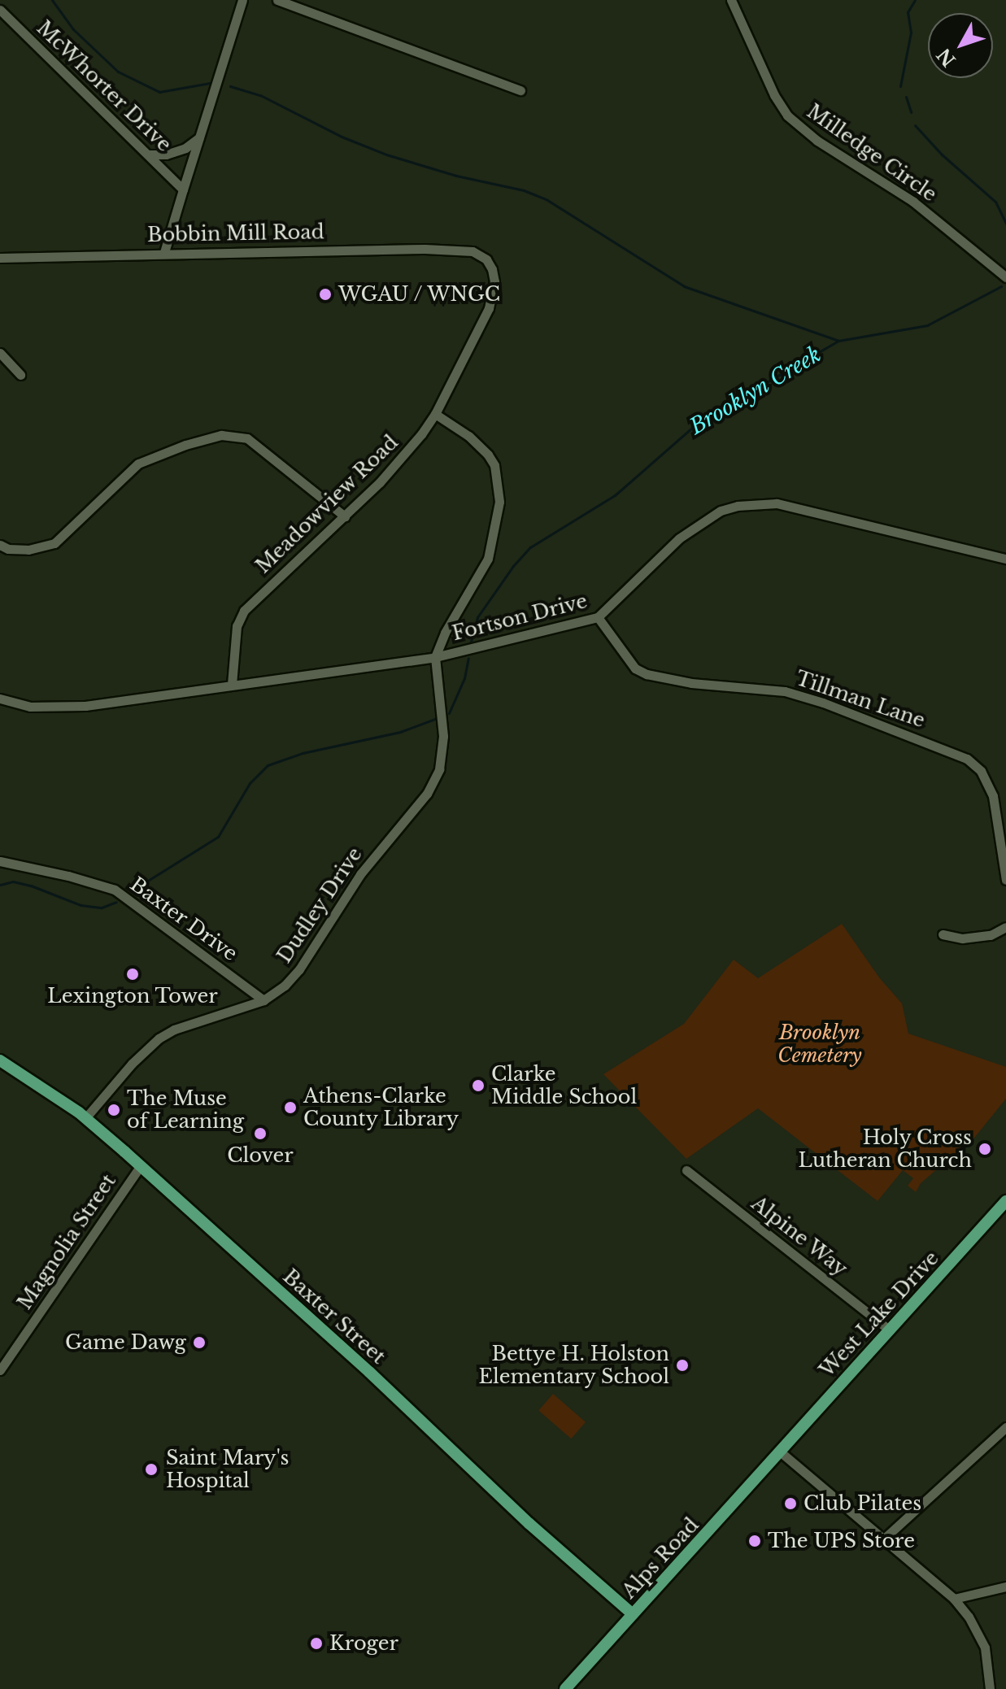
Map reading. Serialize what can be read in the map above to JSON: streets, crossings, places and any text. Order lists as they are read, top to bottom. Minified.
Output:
{"streets":{"main road":["West Lake Drive","Baxter Street","Alps Road"],"street":["McWhorter Drive","Milledge Circle","Bobbin Mill Road","Meadowview Road","Fortson Drive","Tillman Lane","Dudley Drive","Baxter Drive","Alpine Way","Magnolia Street"]},"crossings":[["McWhorter Drive","Bobbin Mill Road"],["Bobbin Mill Road","Meadowview Road"],["Meadowview Road","Fortson Drive"],["Fortson Drive","Tillman Lane"],["Fortson Drive","Dudley Drive"],["Dudley Drive","Baxter Drive"],["Dudley Drive","Baxter Street"],["Alpine Way","West Lake Drive"],["Magnolia Street","Baxter Street"],["West Lake Drive","Alps Road"],["Baxter Street","Alps Road"]],"water":["Brooklyn Creek"],"parks":["Brooklyn Cemetery"],"places":["WGAU / WNGC","Lexington Tower","Clarke Middle School","Athens-Clarke County Library","The Muse of Learning","Clover","Holy Cross Lutheran Church","Game Dawg","Bettye H. Holston Elementary School","Saint Mary's Hospital","Club Pilates","The UPS Store","Kroger"],"north":"bottom left"}
